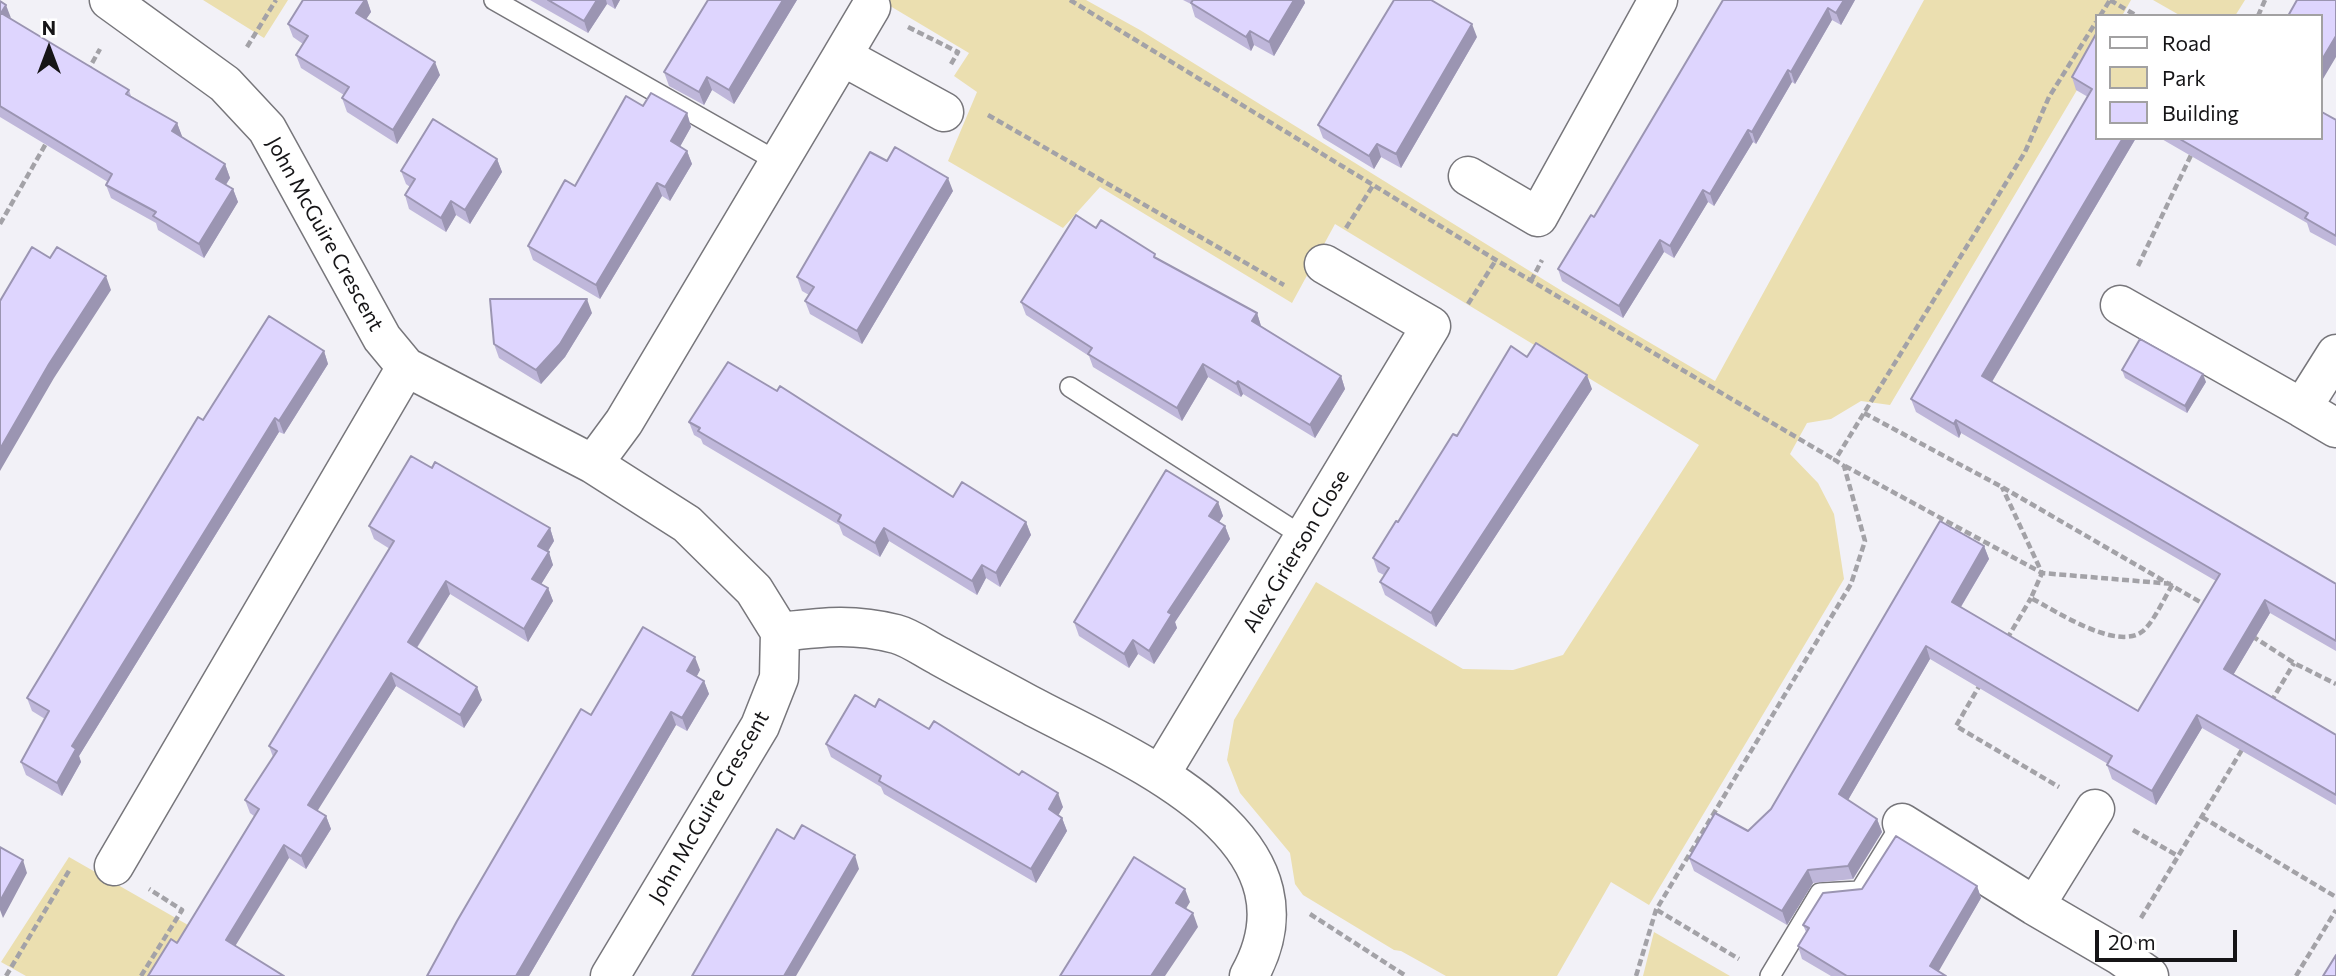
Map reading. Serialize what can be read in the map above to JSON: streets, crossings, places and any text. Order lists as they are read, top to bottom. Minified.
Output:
{"streets":{"street":["John McGuire Crescent","Alex Grierson Close"]},"legend":["Road","Park","Building"],"scale_bar":"20 m","north":"top"}
